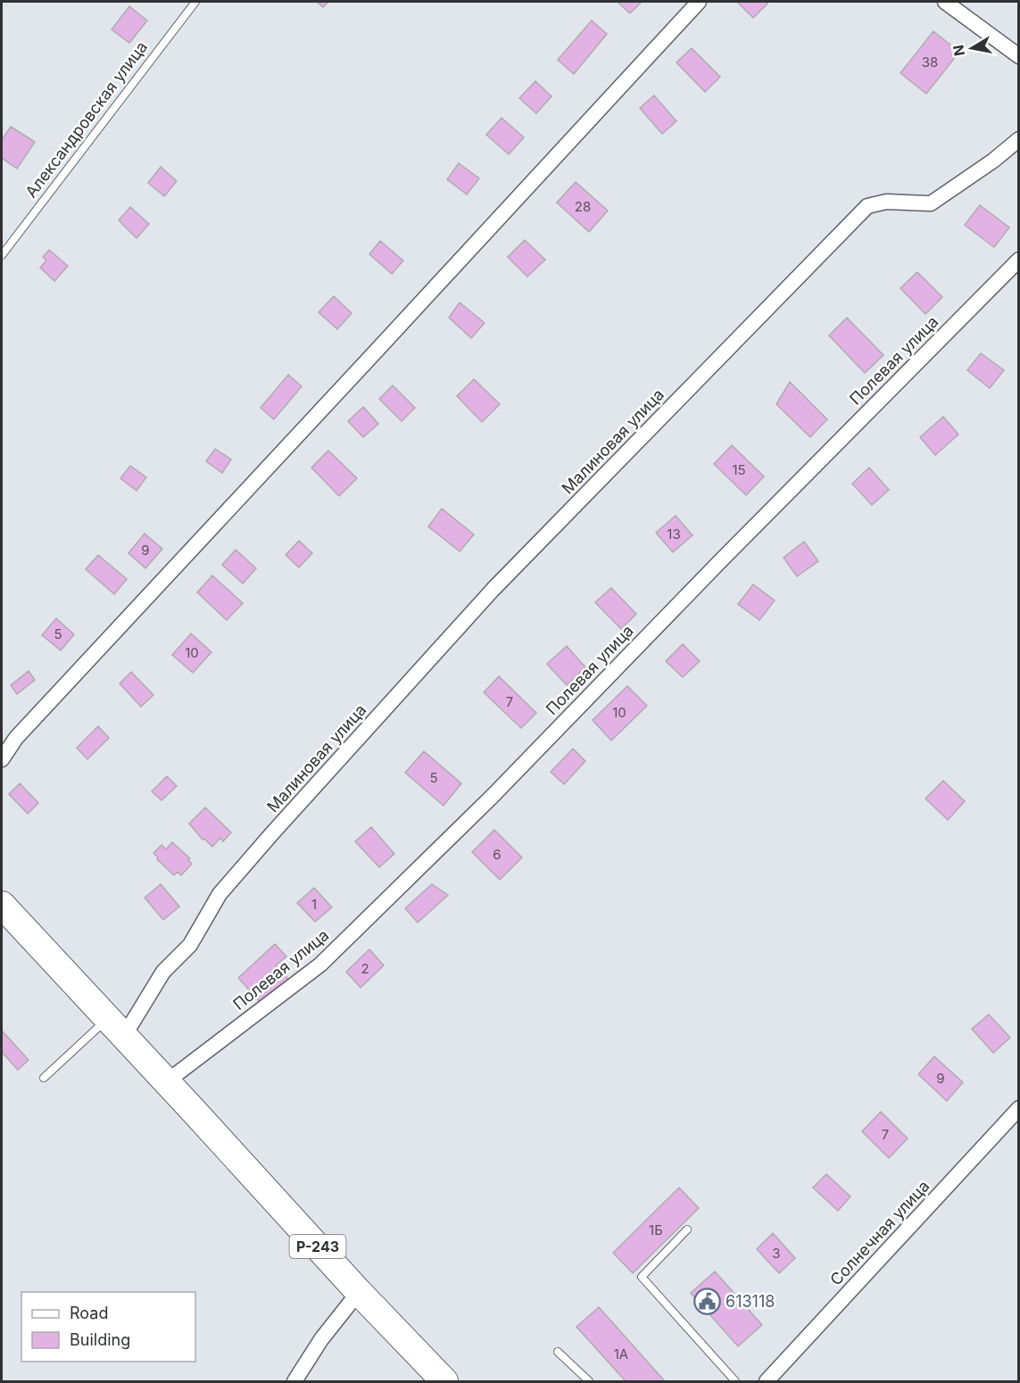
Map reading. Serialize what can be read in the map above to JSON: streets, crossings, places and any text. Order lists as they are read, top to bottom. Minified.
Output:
{"streets":{"highway":["Р-243"],"street":["Полевая улица","Малиновая улица","Солнечная улица"],"lane":["Александровская улица"]},"crossings":[["Полевая улица","Р-243"],["Малиновая улица","Р-243"]],"places":{"public building":["613118"]},"house_numbers":["38","28","15","13","9","5","10","7","10","5","6","1","2","9","7","1Б","3","1А"],"legend":["Road","Building"],"north":"left"}
